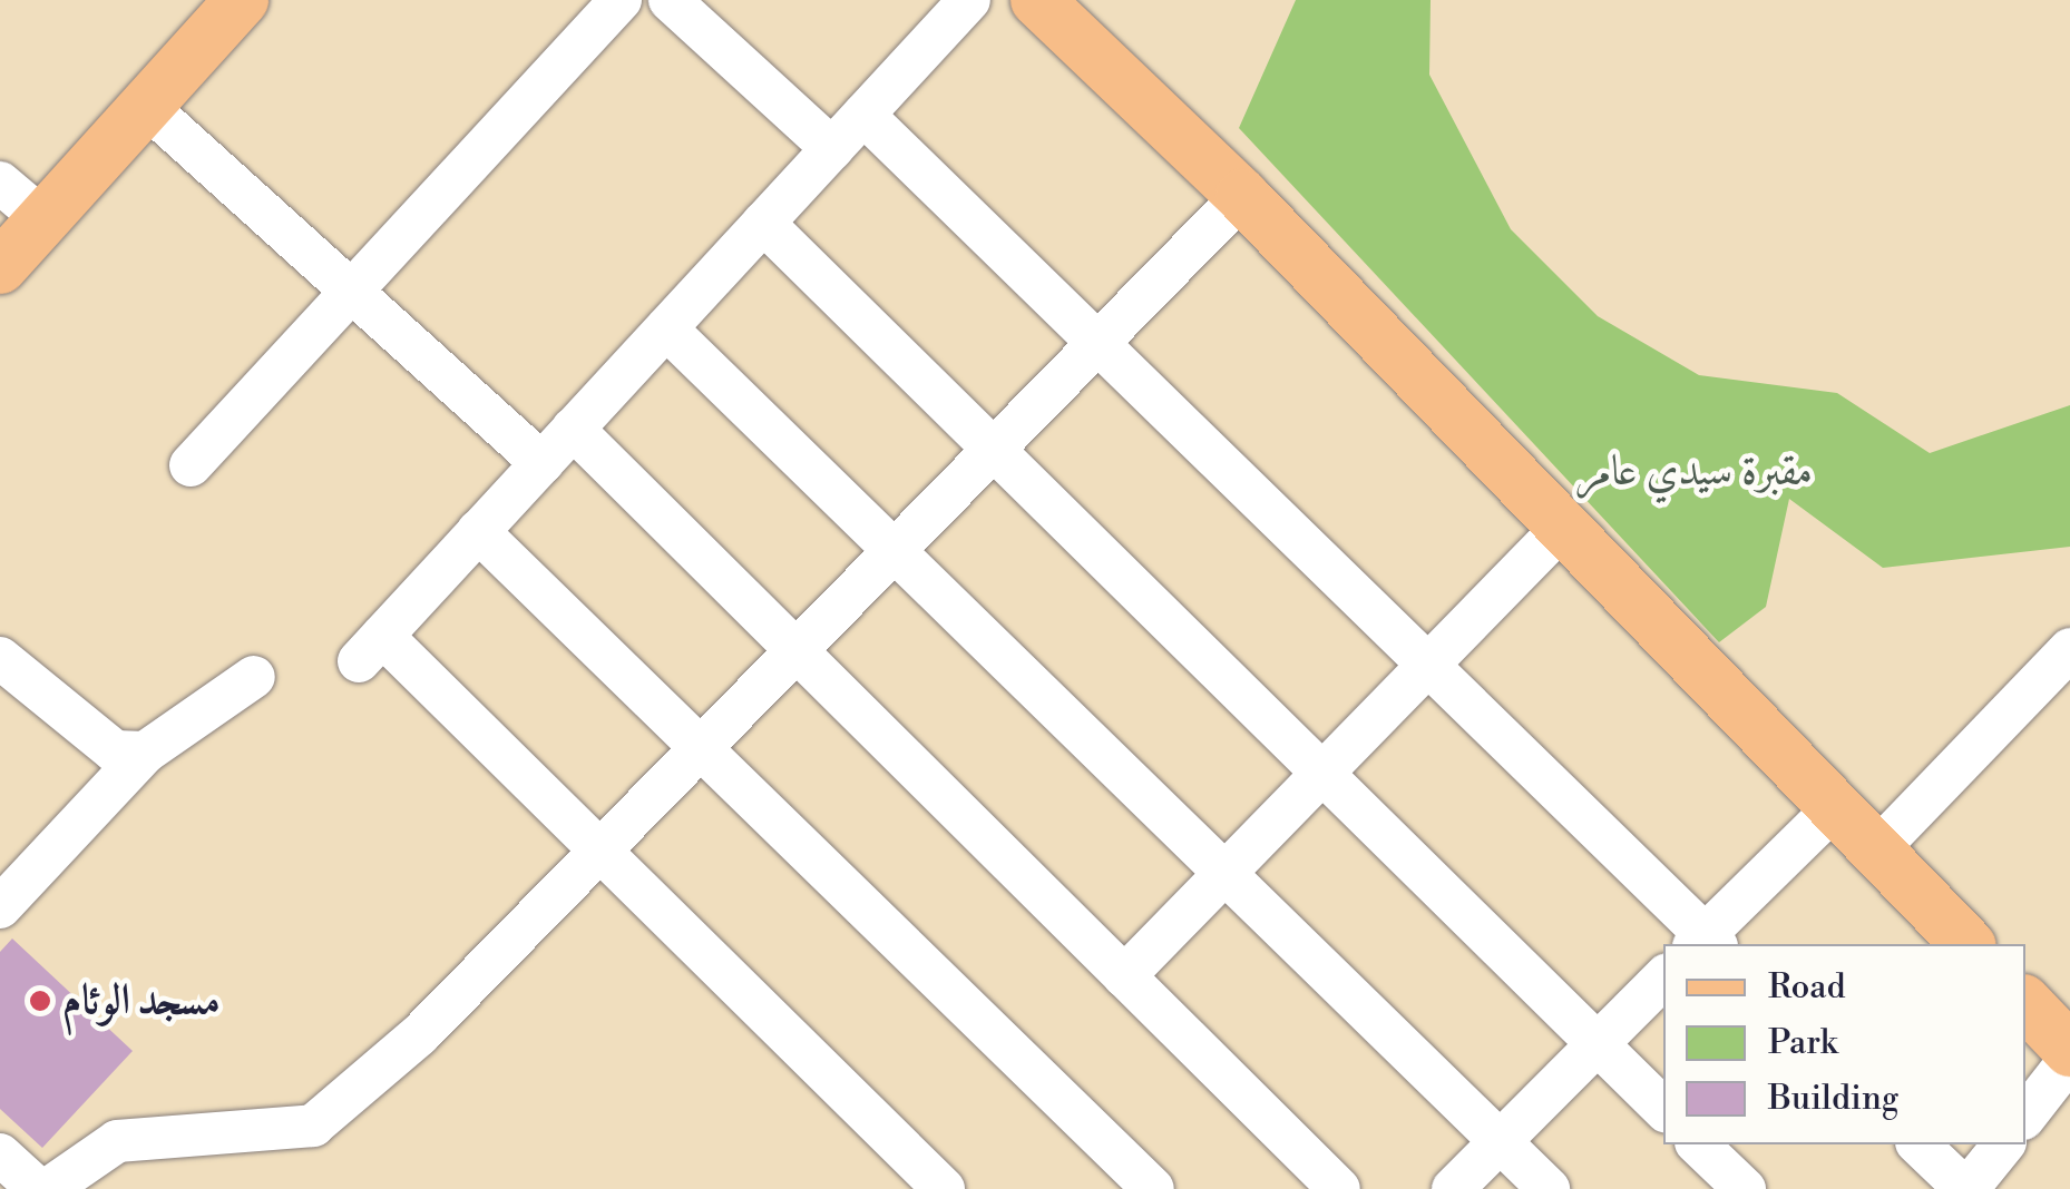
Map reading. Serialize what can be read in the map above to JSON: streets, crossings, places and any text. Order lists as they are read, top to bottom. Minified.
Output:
{"parks":["مقبرة سيدي عامر"],"places":["مسجد الوئام"],"legend":["Road","Park","Building"]}
